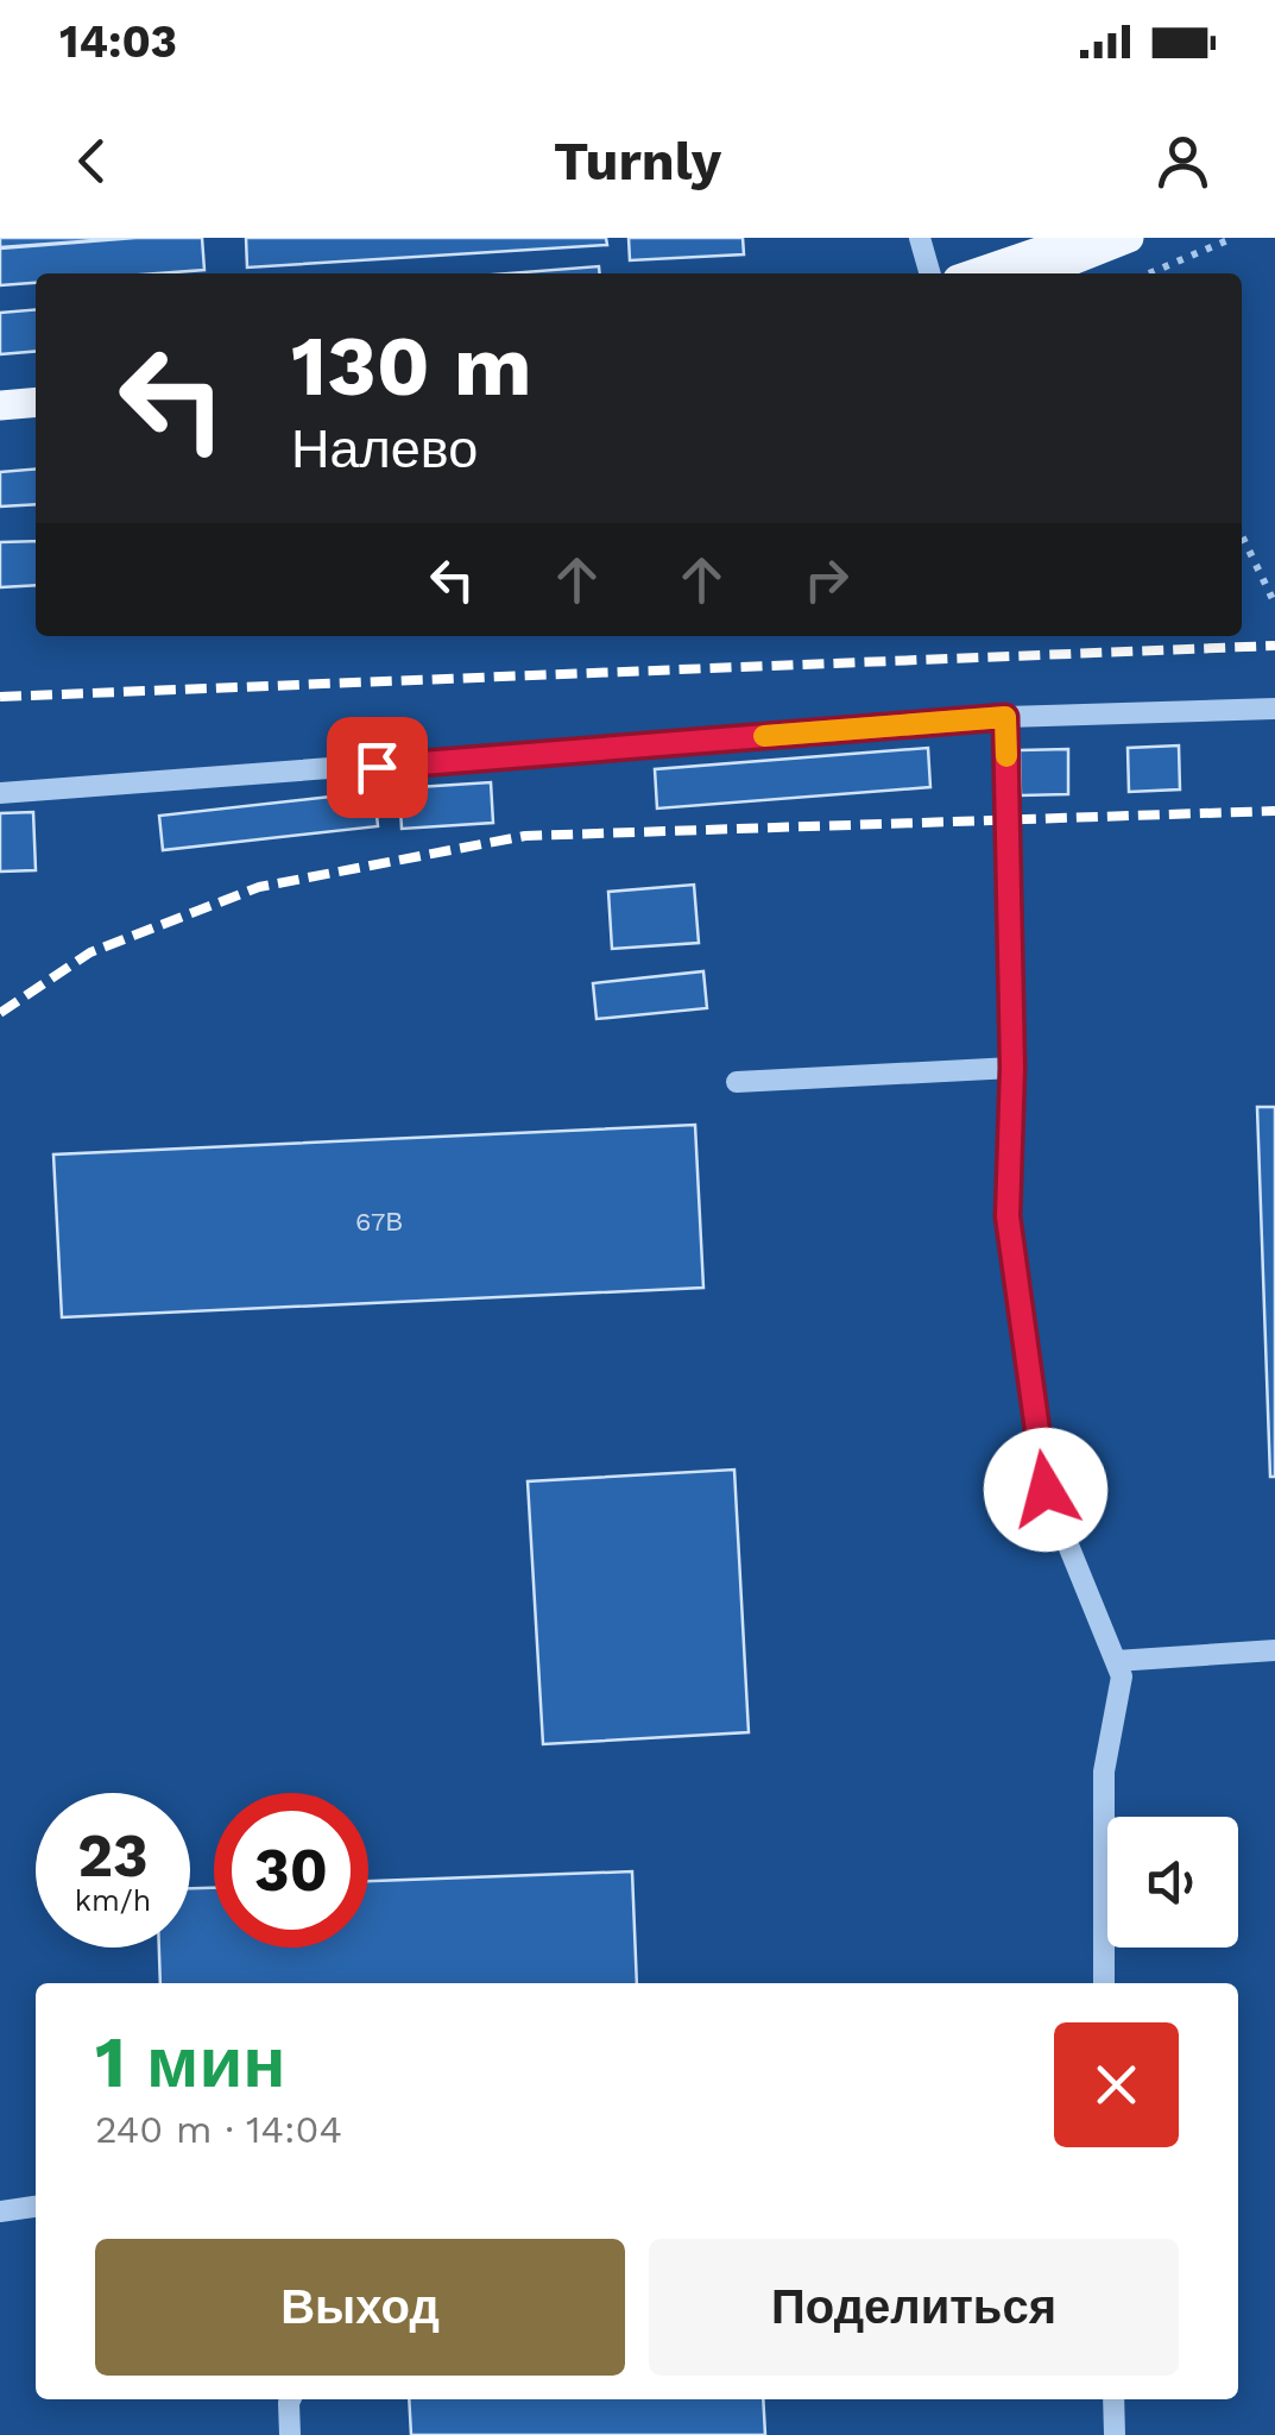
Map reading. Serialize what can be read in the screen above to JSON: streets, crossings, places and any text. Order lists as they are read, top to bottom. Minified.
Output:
{"house_numbers":["67В"],"page":{"status":"14:03","header":"Turnly","turn":["130 m","Налево"],"speed":"23 km/h","limit":"30","heading":["1 мин","240 m · 14:04"],"buttons":["Выход","Поделиться"]}}
